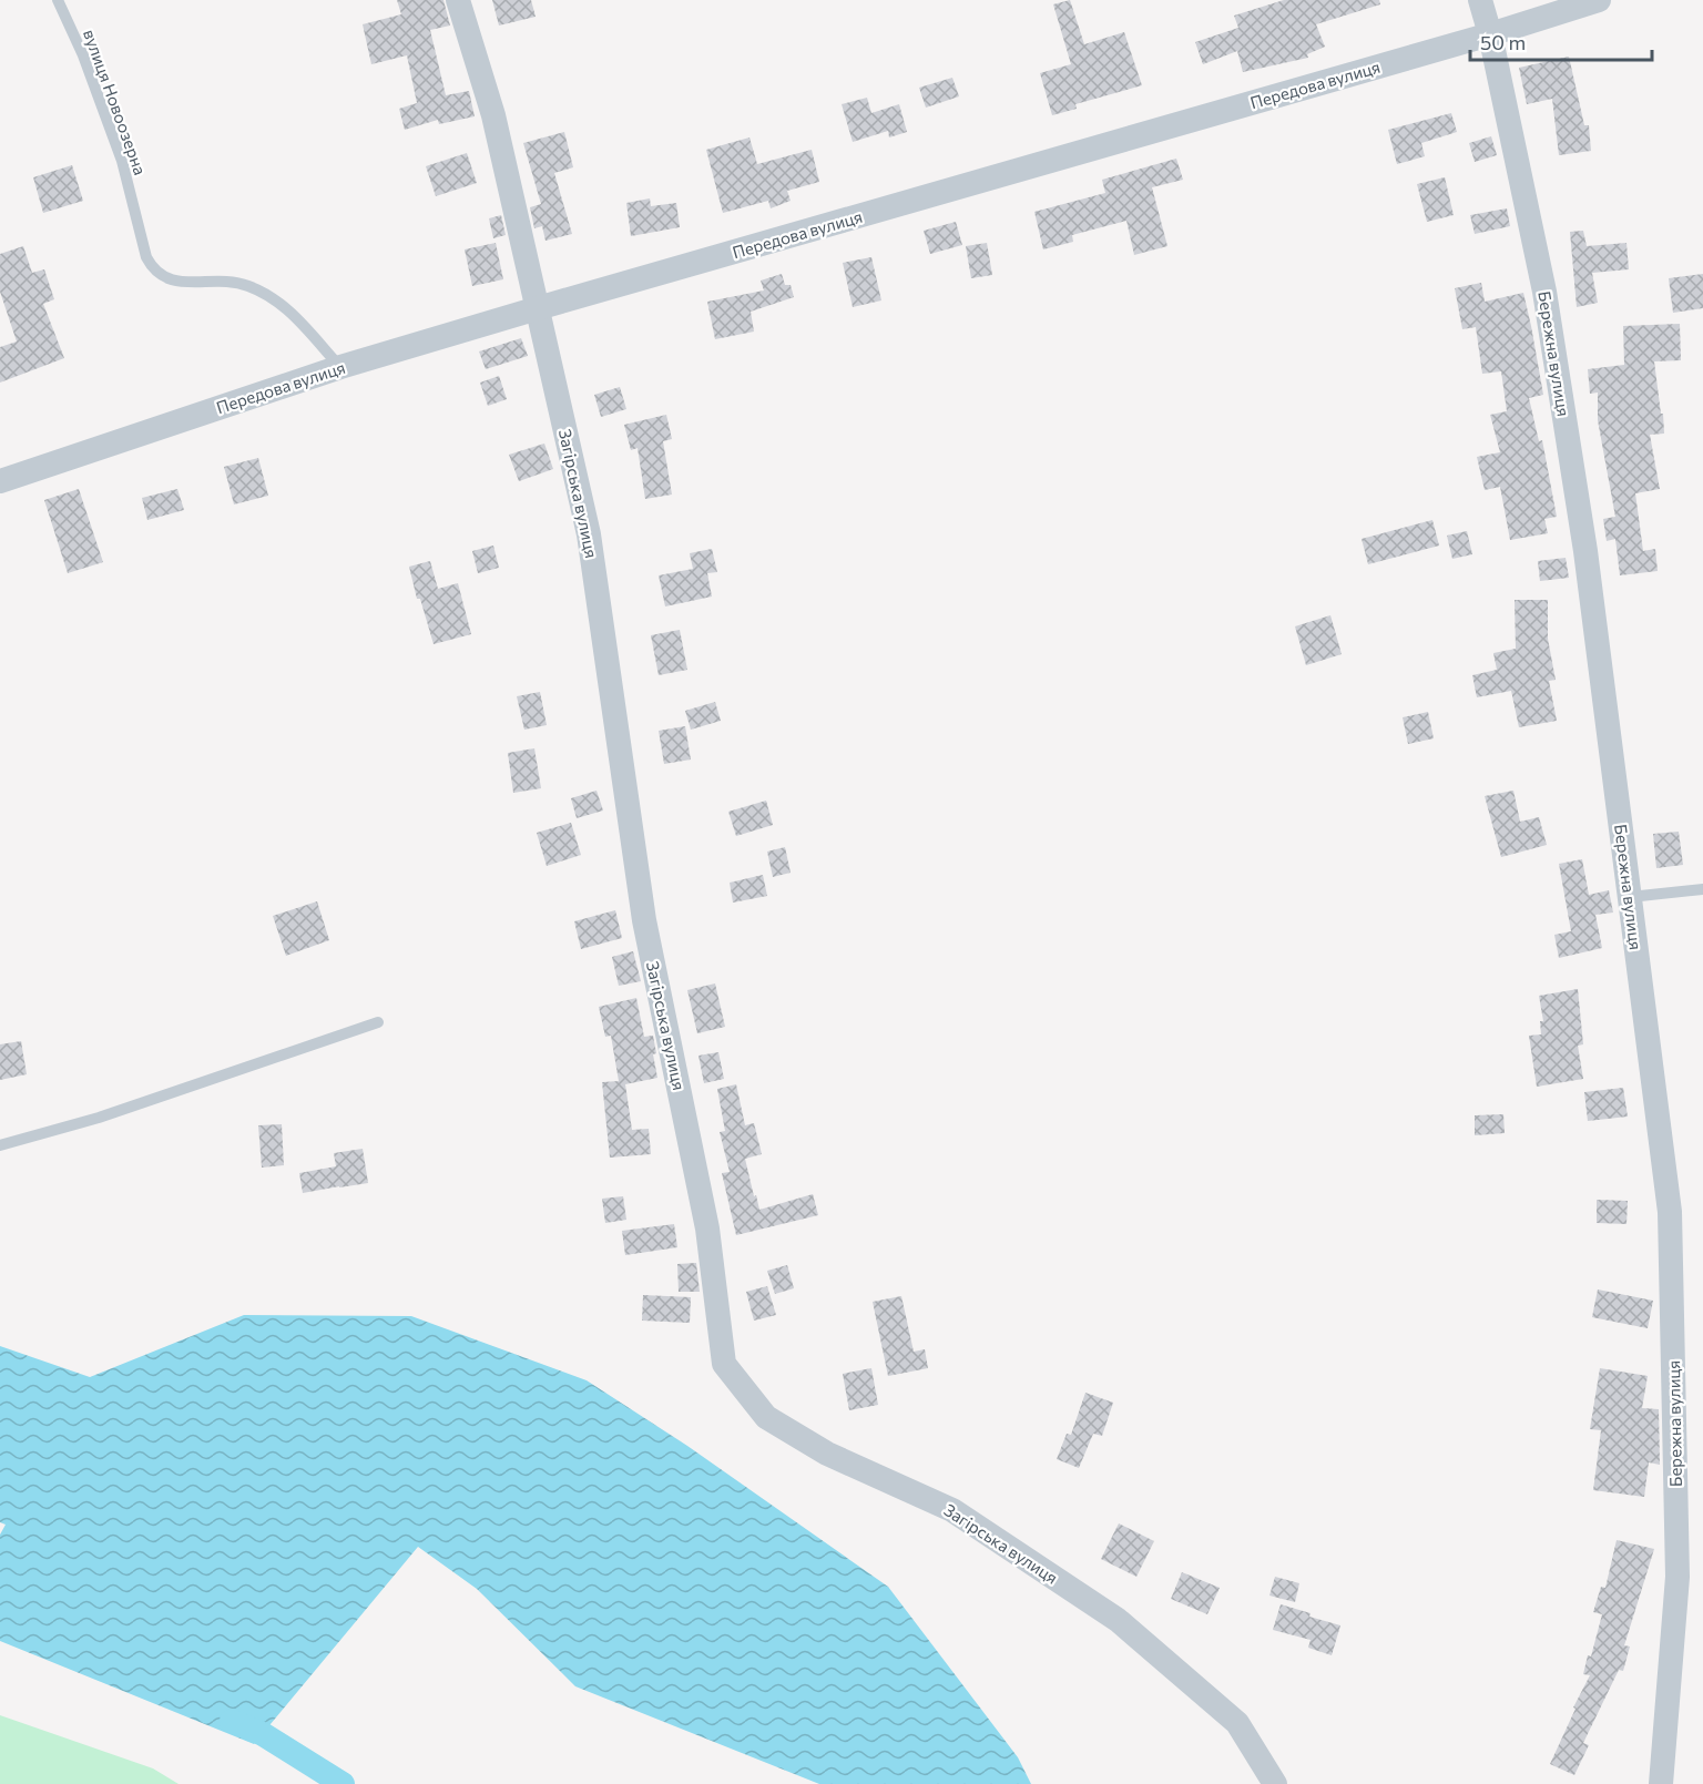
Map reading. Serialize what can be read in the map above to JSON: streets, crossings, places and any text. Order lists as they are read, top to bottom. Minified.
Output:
{"streets":{"street":["Передова вулиця","Бережна вулиця","Загірська вулиця"],"lane":["вулиця Новоозерна"]},"crossings":[["Передова вулиця","вулиця Новоозерна"],["Передова вулиця","Бережна вулиця"],["Передова вулиця","Загірська вулиця"]],"scale_bar":"50 m"}
